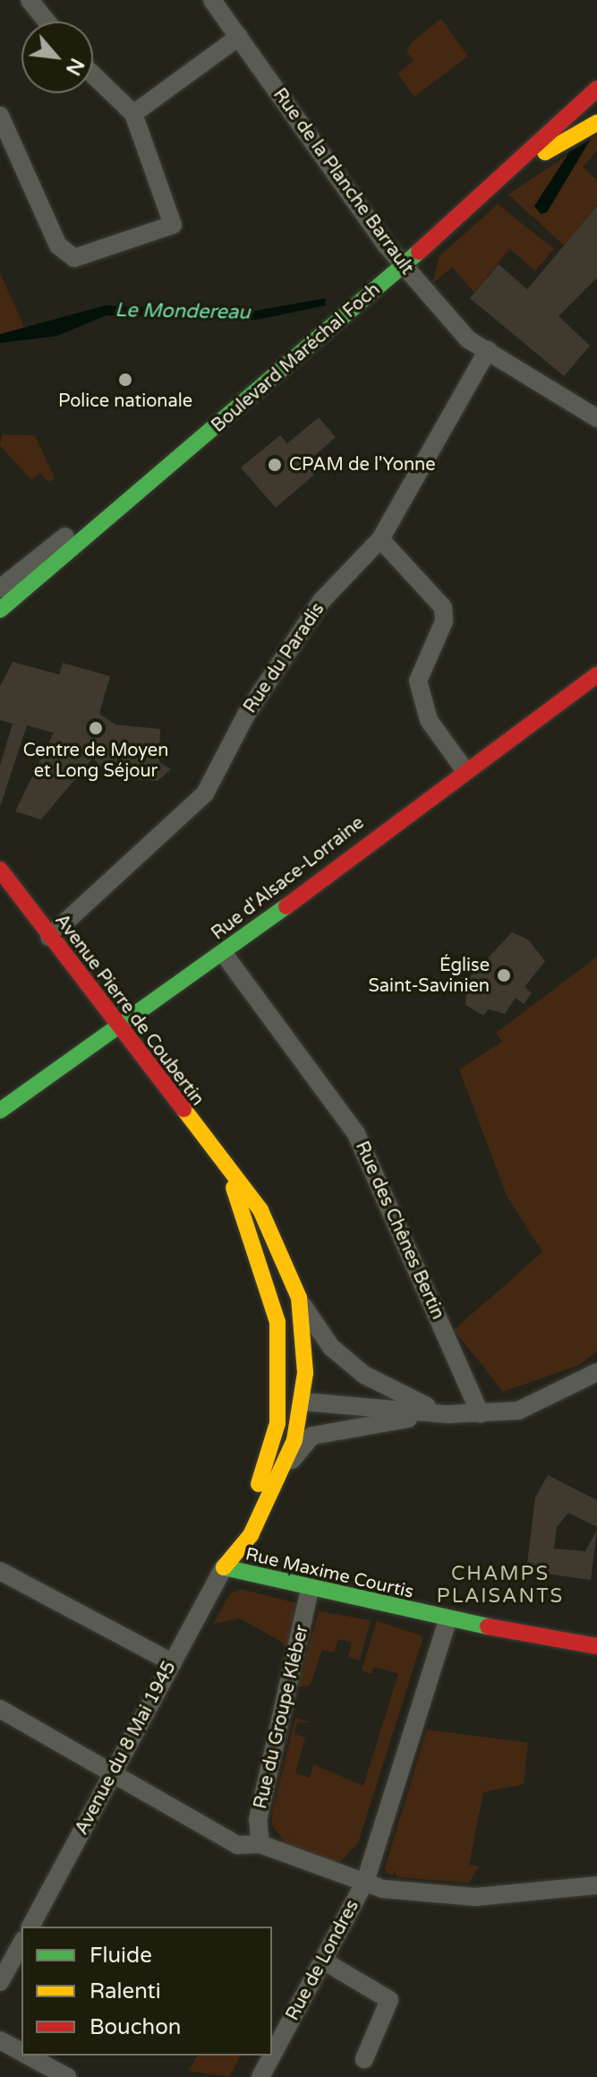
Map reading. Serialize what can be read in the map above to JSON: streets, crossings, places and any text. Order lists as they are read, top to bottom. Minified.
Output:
{"streets":{"street":["Rue de la Planche Barrault","Boulevard Maréchal Foch","Rue du Paradis","Rue d'Alsace-Lorraine","Avenue Pierre de Coubertin","Rue des Chênes Bertin","Rue Maxime Courtis","Rue du Groupe Kléber","Avenue du 8 Mai 1945","Rue de Londres"]},"crossings":[["Rue de la Planche Barrault","Boulevard Maréchal Foch"],["Rue de la Planche Barrault","Rue du Paradis"],["Rue du Paradis","Avenue Pierre de Coubertin"],["Rue d'Alsace-Lorraine","Avenue Pierre de Coubertin"],["Rue d'Alsace-Lorraine","Rue des Chênes Bertin"],["Avenue Pierre de Coubertin","Rue Maxime Courtis"],["Avenue Pierre de Coubertin","Avenue du 8 Mai 1945"],["Rue Maxime Courtis","Rue du Groupe Kléber"],["Rue Maxime Courtis","Avenue du 8 Mai 1945"],["Rue Maxime Courtis","Rue de Londres"]],"districts":["CHAMPS PLAISANTS"],"water":["Le Mondereau"],"places":["Police nationale","CPAM de l'Yonne","Centre de Moyen et Long Séjour","Église Saint-Savinien"],"legend":["Fluide","Ralenti","Bouchon"],"north":"bottom right"}
